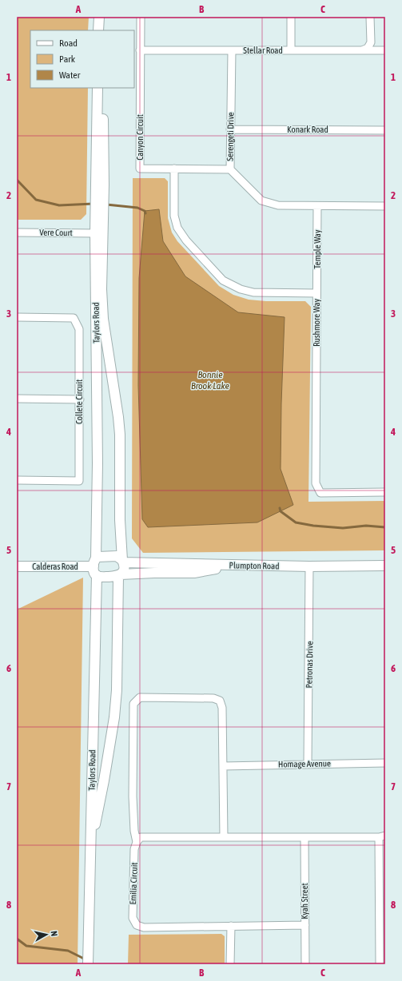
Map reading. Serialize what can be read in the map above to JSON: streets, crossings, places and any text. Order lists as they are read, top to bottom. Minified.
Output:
{"streets":{"street":["Stellar Road","Konark Road","Serengeti Drive","Canyon Circuit","Vere Court","Temple Way","Taylors Road","Rushmore Way","Collete Circuit","Plumpton Road","Calderas Road","Petronas Drive","Homage Avenue","Emilia Circuit","Kyah Street"]},"crossings":[["Stellar Road","Serengeti Drive"],["Stellar Road","Canyon Circuit"],["Konark Road","Serengeti Drive"],["Serengeti Drive","Canyon Circuit"],["Serengeti Drive","Temple Way"],["Canyon Circuit","Rushmore Way"],["Vere Court","Taylors Road"],["Temple Way","Rushmore Way"],["Taylors Road","Plumpton Road"],["Taylors Road","Calderas Road"],["Plumpton Road","Calderas Road"],["Plumpton Road","Petronas Drive"],["Petronas Drive","Homage Avenue"],["Emilia Circuit","Kyah Street"]],"water":["Bonnie Brook Lake"],"legend":["Road","Park","Water"],"north":"right","grid":{"columns":["A","B","C"],"rows":["1","2","3","4","5","6","7","8"]}}
